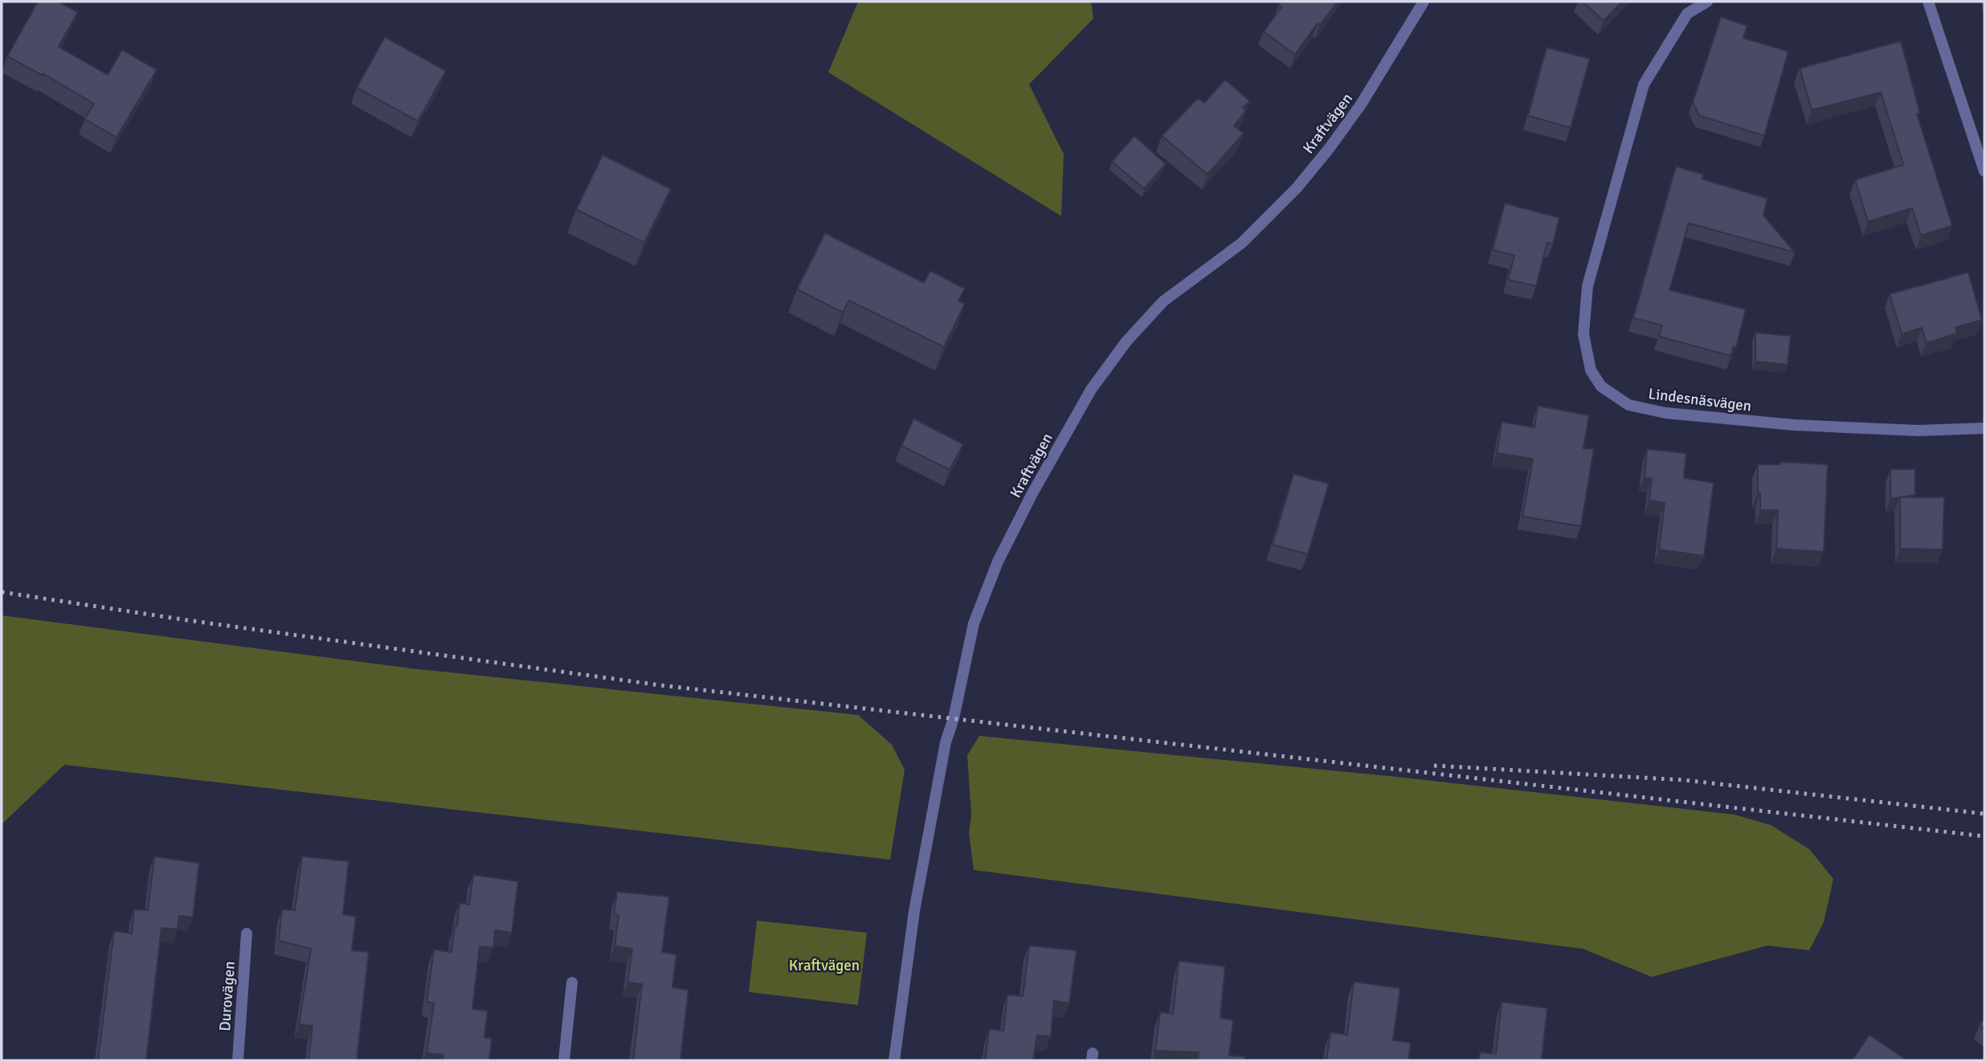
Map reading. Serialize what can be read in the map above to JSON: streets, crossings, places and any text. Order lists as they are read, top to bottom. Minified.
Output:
{"streets":{"street":["Kraftvägen","Lindesnäsvägen","Durovägen"]},"parks":["Kraftvägen"]}
